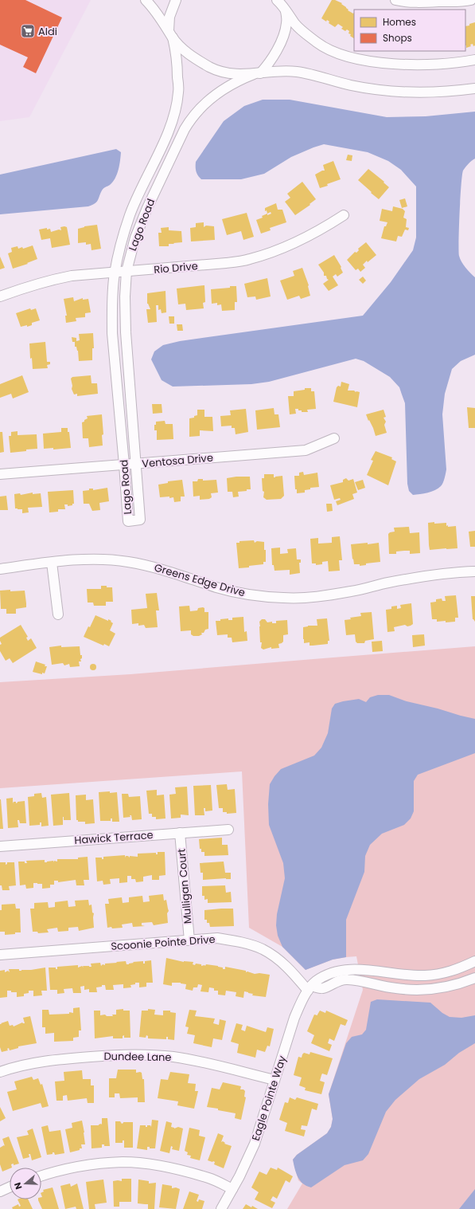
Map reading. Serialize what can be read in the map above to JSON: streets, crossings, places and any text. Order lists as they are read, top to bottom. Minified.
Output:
{"streets":{"street":["Lago Road","Rio Drive","Ventosa Drive","Greens Edge Drive","Hawick Terrace","Mulligan Court","Scoonie Pointe Drive","Dundee Lane","Eagle Pointe Way"]},"crossings":[["Lago Road","Rio Drive"],["Lago Road","Ventosa Drive"],["Hawick Terrace","Mulligan Court"],["Mulligan Court","Scoonie Pointe Drive"],["Scoonie Pointe Drive","Eagle Pointe Way"],["Dundee Lane","Eagle Pointe Way"]],"places":{"supermarket":["Aldi"]},"legend":["Homes","Shops"],"north":"left"}
